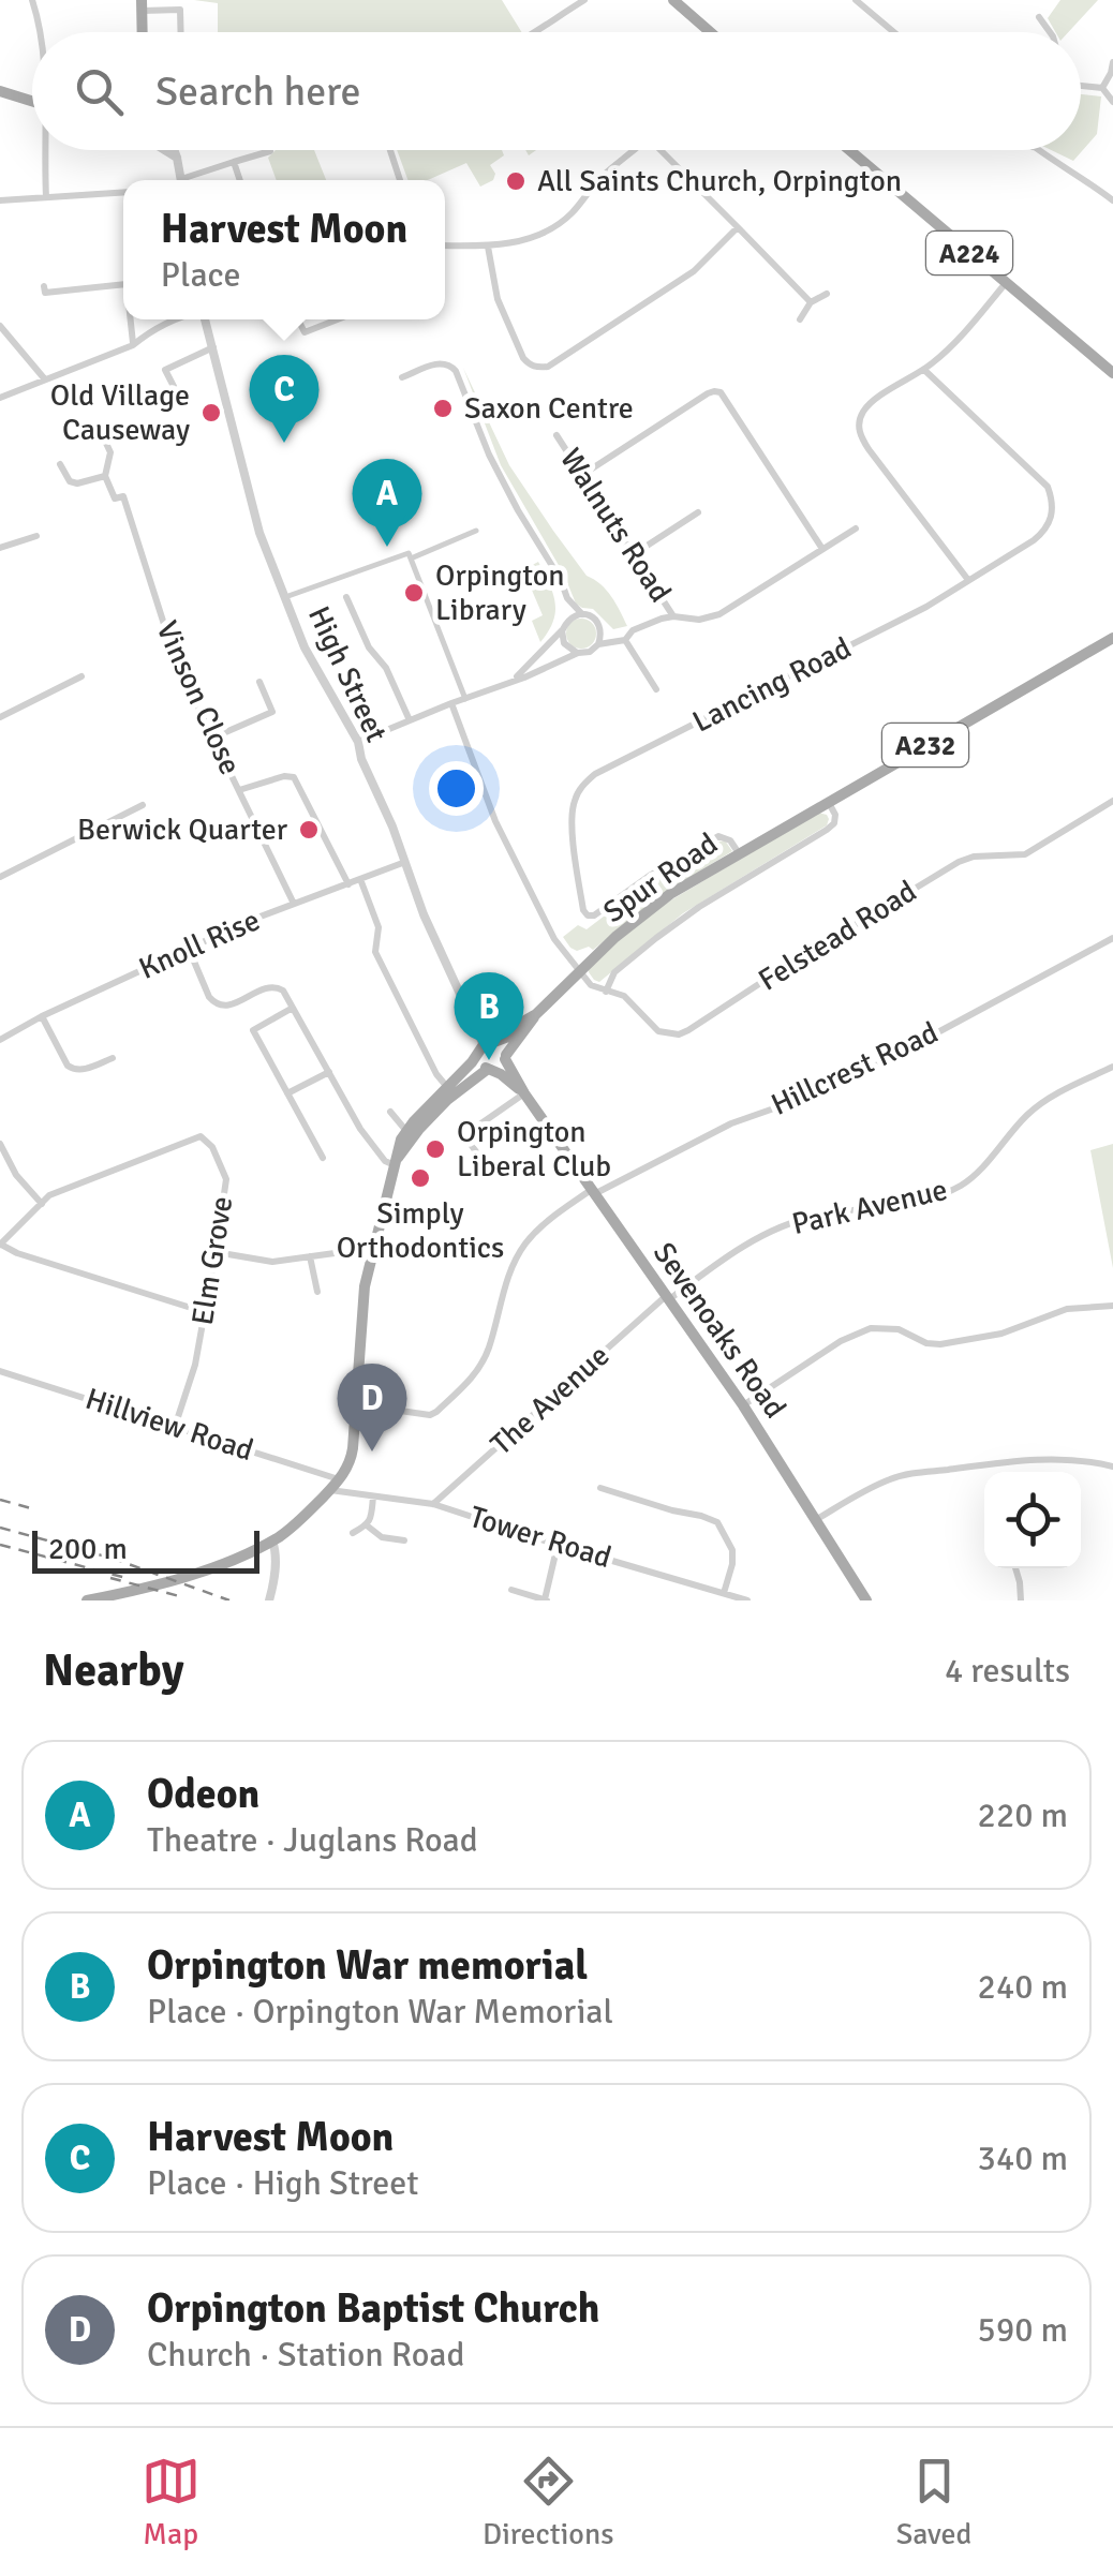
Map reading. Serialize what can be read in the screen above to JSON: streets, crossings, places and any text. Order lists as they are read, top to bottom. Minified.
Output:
{"streets":{"main road":["A224","A232","Spur Road","Sevenoaks Road"],"street":["Walnuts Road","High Street","Lancing Road","Vinson Close","Felstead Road","Knoll Rise","Hillcrest Road","Park Avenue","Elm Grove","The Avenue","Hillview Road","Tower Road"]},"crossings":[["High Street","Spur Road"],["High Street","Knoll Rise"],["High Street","Sevenoaks Road"],["Lancing Road","Spur Road"],["Vinson Close","Knoll Rise"],["Spur Road","Felstead Road"],["Spur Road","Sevenoaks Road"],["Hillcrest Road","Sevenoaks Road"],["Park Avenue","Sevenoaks Road"],["Park Avenue","The Avenue"],["Elm Grove","Hillview Road"],["Sevenoaks Road","The Avenue"],["The Avenue","Tower Road"],["Hillview Road","Tower Road"]],"places":["All Saints Church, Orpington","Saxon Centre","Old Village Causeway","Orpington Library","Berwick Quarter","Orpington Liberal Club","Simply Orthodontics"],"scale_bar":"200 m","page":{"search":"Search here","popup":["Harvest Moon","Place"],"pins":["C","A","B","D"],"scale":"200 m","heading":["Nearby","4 results"],"list":[{"mark":"A","name":"Odeon","note":"Theatre · Juglans Road","value":"220 m"},{"mark":"B","name":"Orpington War memorial","note":"Place · Orpington War Memorial","value":"240 m"},{"mark":"C","name":"Harvest Moon","note":"Place · High Street","value":"340 m"},{"mark":"D","name":"Orpington Baptist Church","note":"Church · Station Road","value":"590 m"}],"nav":["Map","Directions","Saved"]}}
